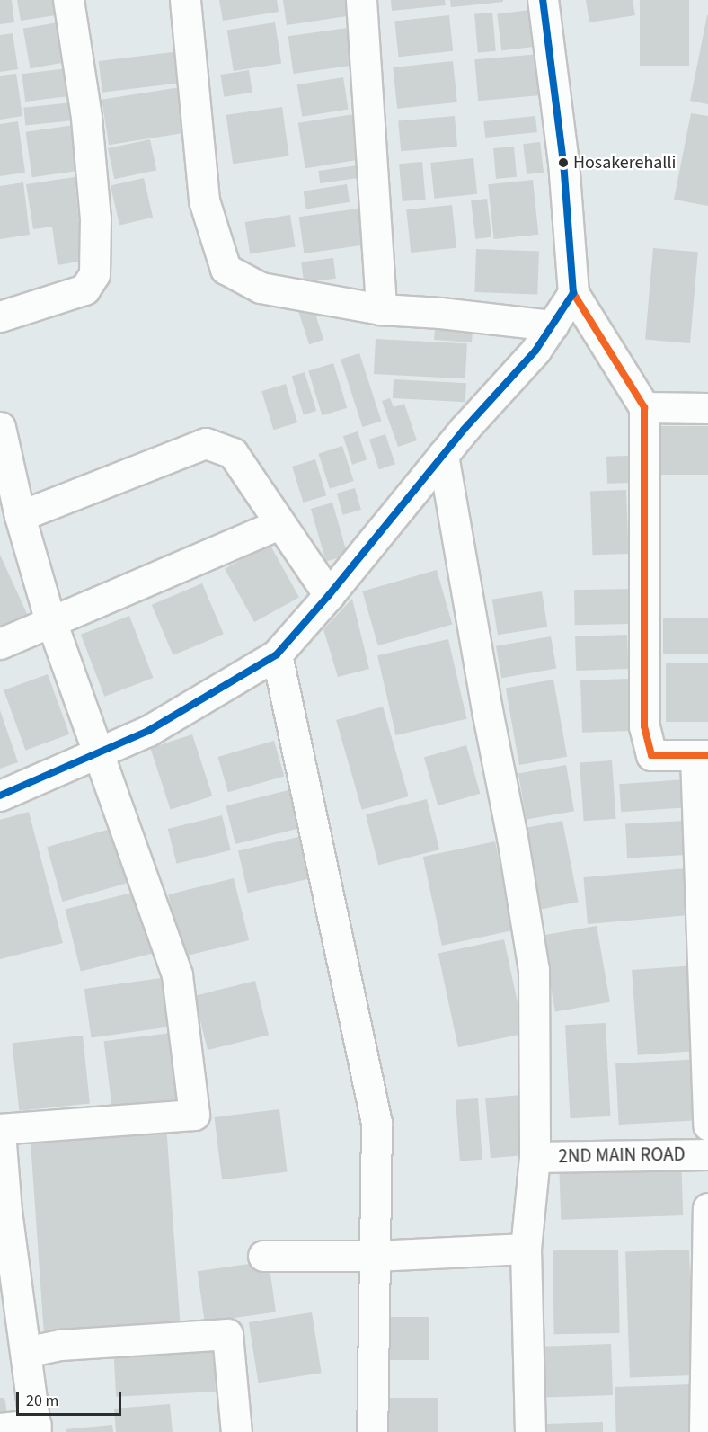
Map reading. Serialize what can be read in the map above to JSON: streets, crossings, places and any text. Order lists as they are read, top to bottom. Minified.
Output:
{"streets":{"street":["2ND MAIN ROAD"]},"places":["Hosakerehalli"],"lines":["transit line 20"],"scale_bar":"20 m"}
